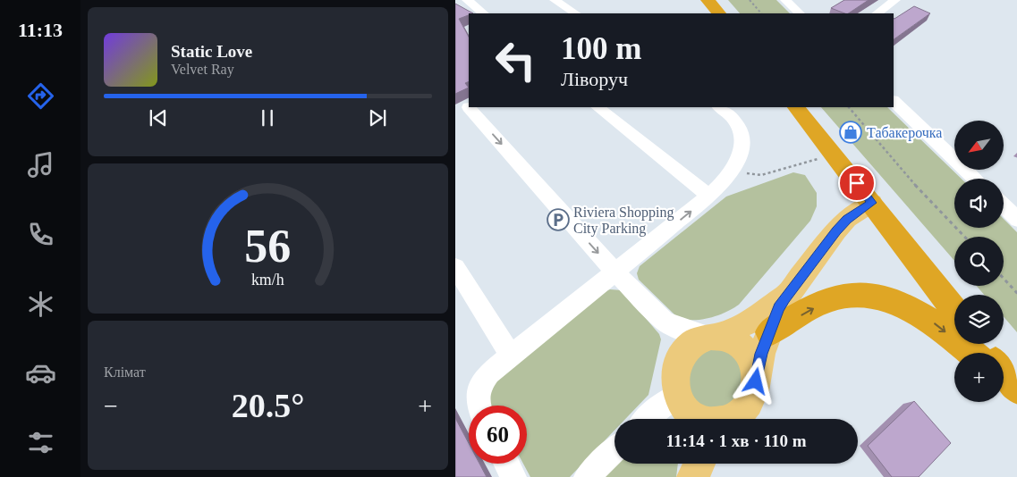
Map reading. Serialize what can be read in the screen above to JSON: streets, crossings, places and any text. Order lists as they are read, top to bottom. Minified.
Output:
{"places":{"shop":["Табакерочка"],"parking":["Riviera Shopping City Parking"]},"north":"bottom left","page":{"tabs":"11:13","turn":["100 m","Ліворуч"],"song":["Static Love","Velvet Ray"],"map_buttons":"+","tile":"Клімат","heat":["−","20.5°","+"],"limit":"60","trip":"11:14 · 1 хв · 110 m","gauge":["56","km/h"]}}
